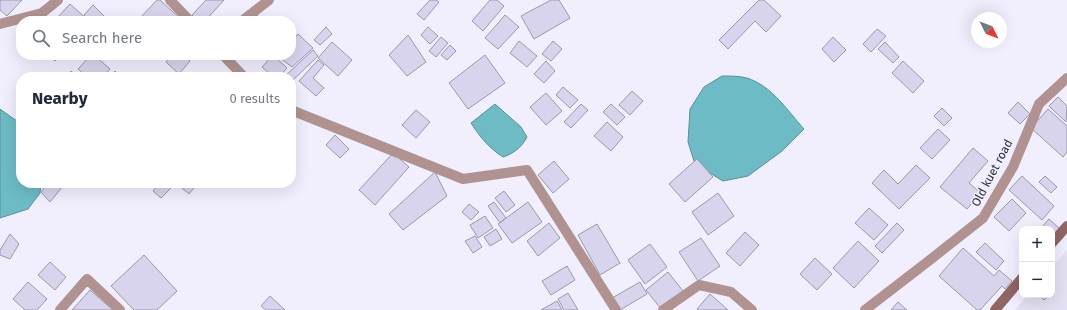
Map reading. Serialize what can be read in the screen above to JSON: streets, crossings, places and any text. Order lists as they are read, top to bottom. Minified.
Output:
{"streets":{"street":["Old kuet road"]},"north":"bottom right","page":{"search":"Search here","heading":["Nearby","0 results"],"map_buttons":["+","−"]}}
